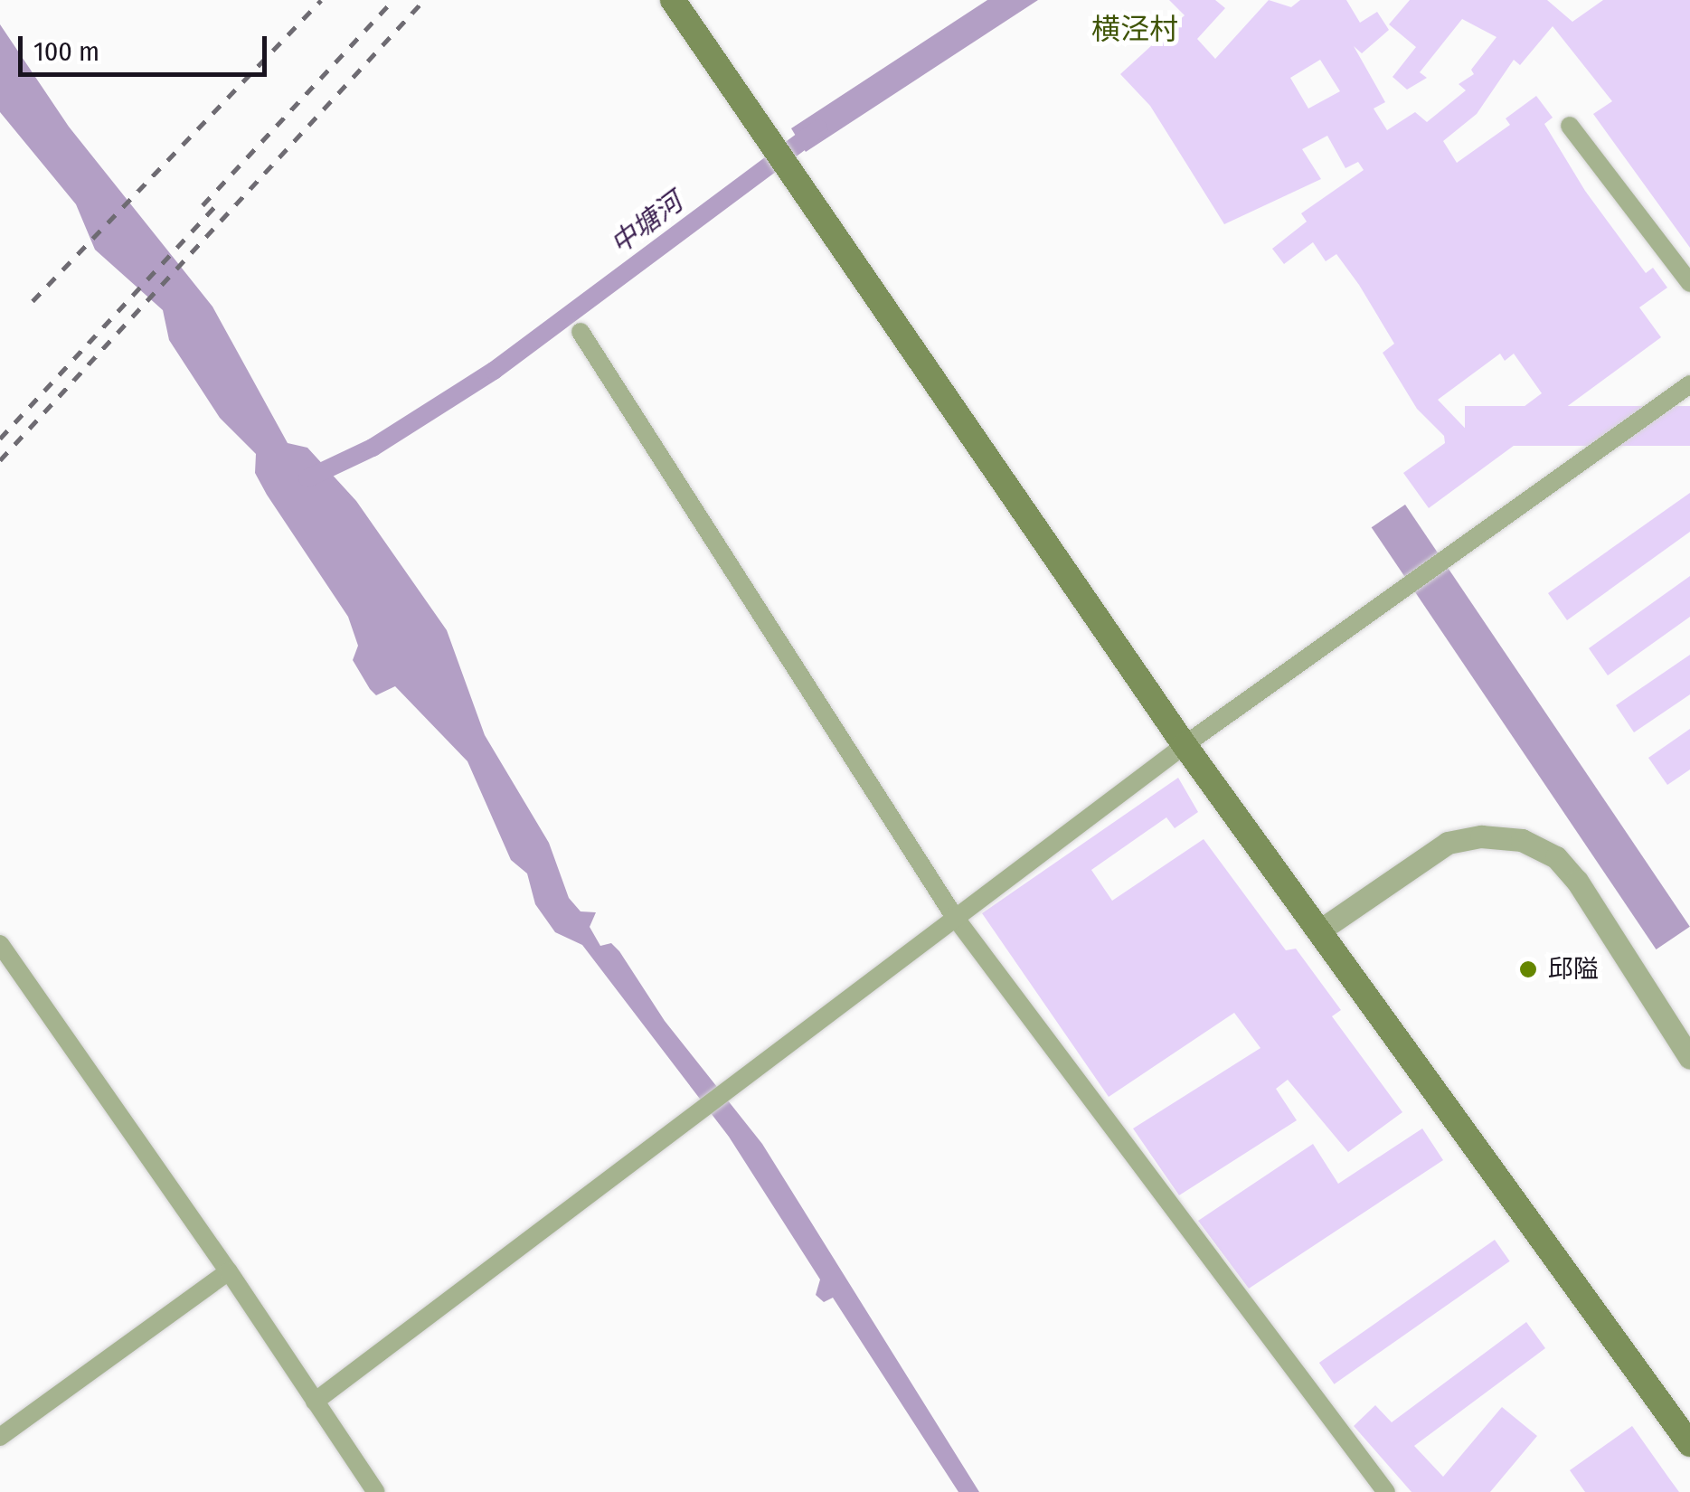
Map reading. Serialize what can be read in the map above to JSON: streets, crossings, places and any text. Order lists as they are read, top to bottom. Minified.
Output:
{"districts":["横泾村"],"water":["中塘河"],"places":["邱隘"],"scale_bar":"100 m"}
